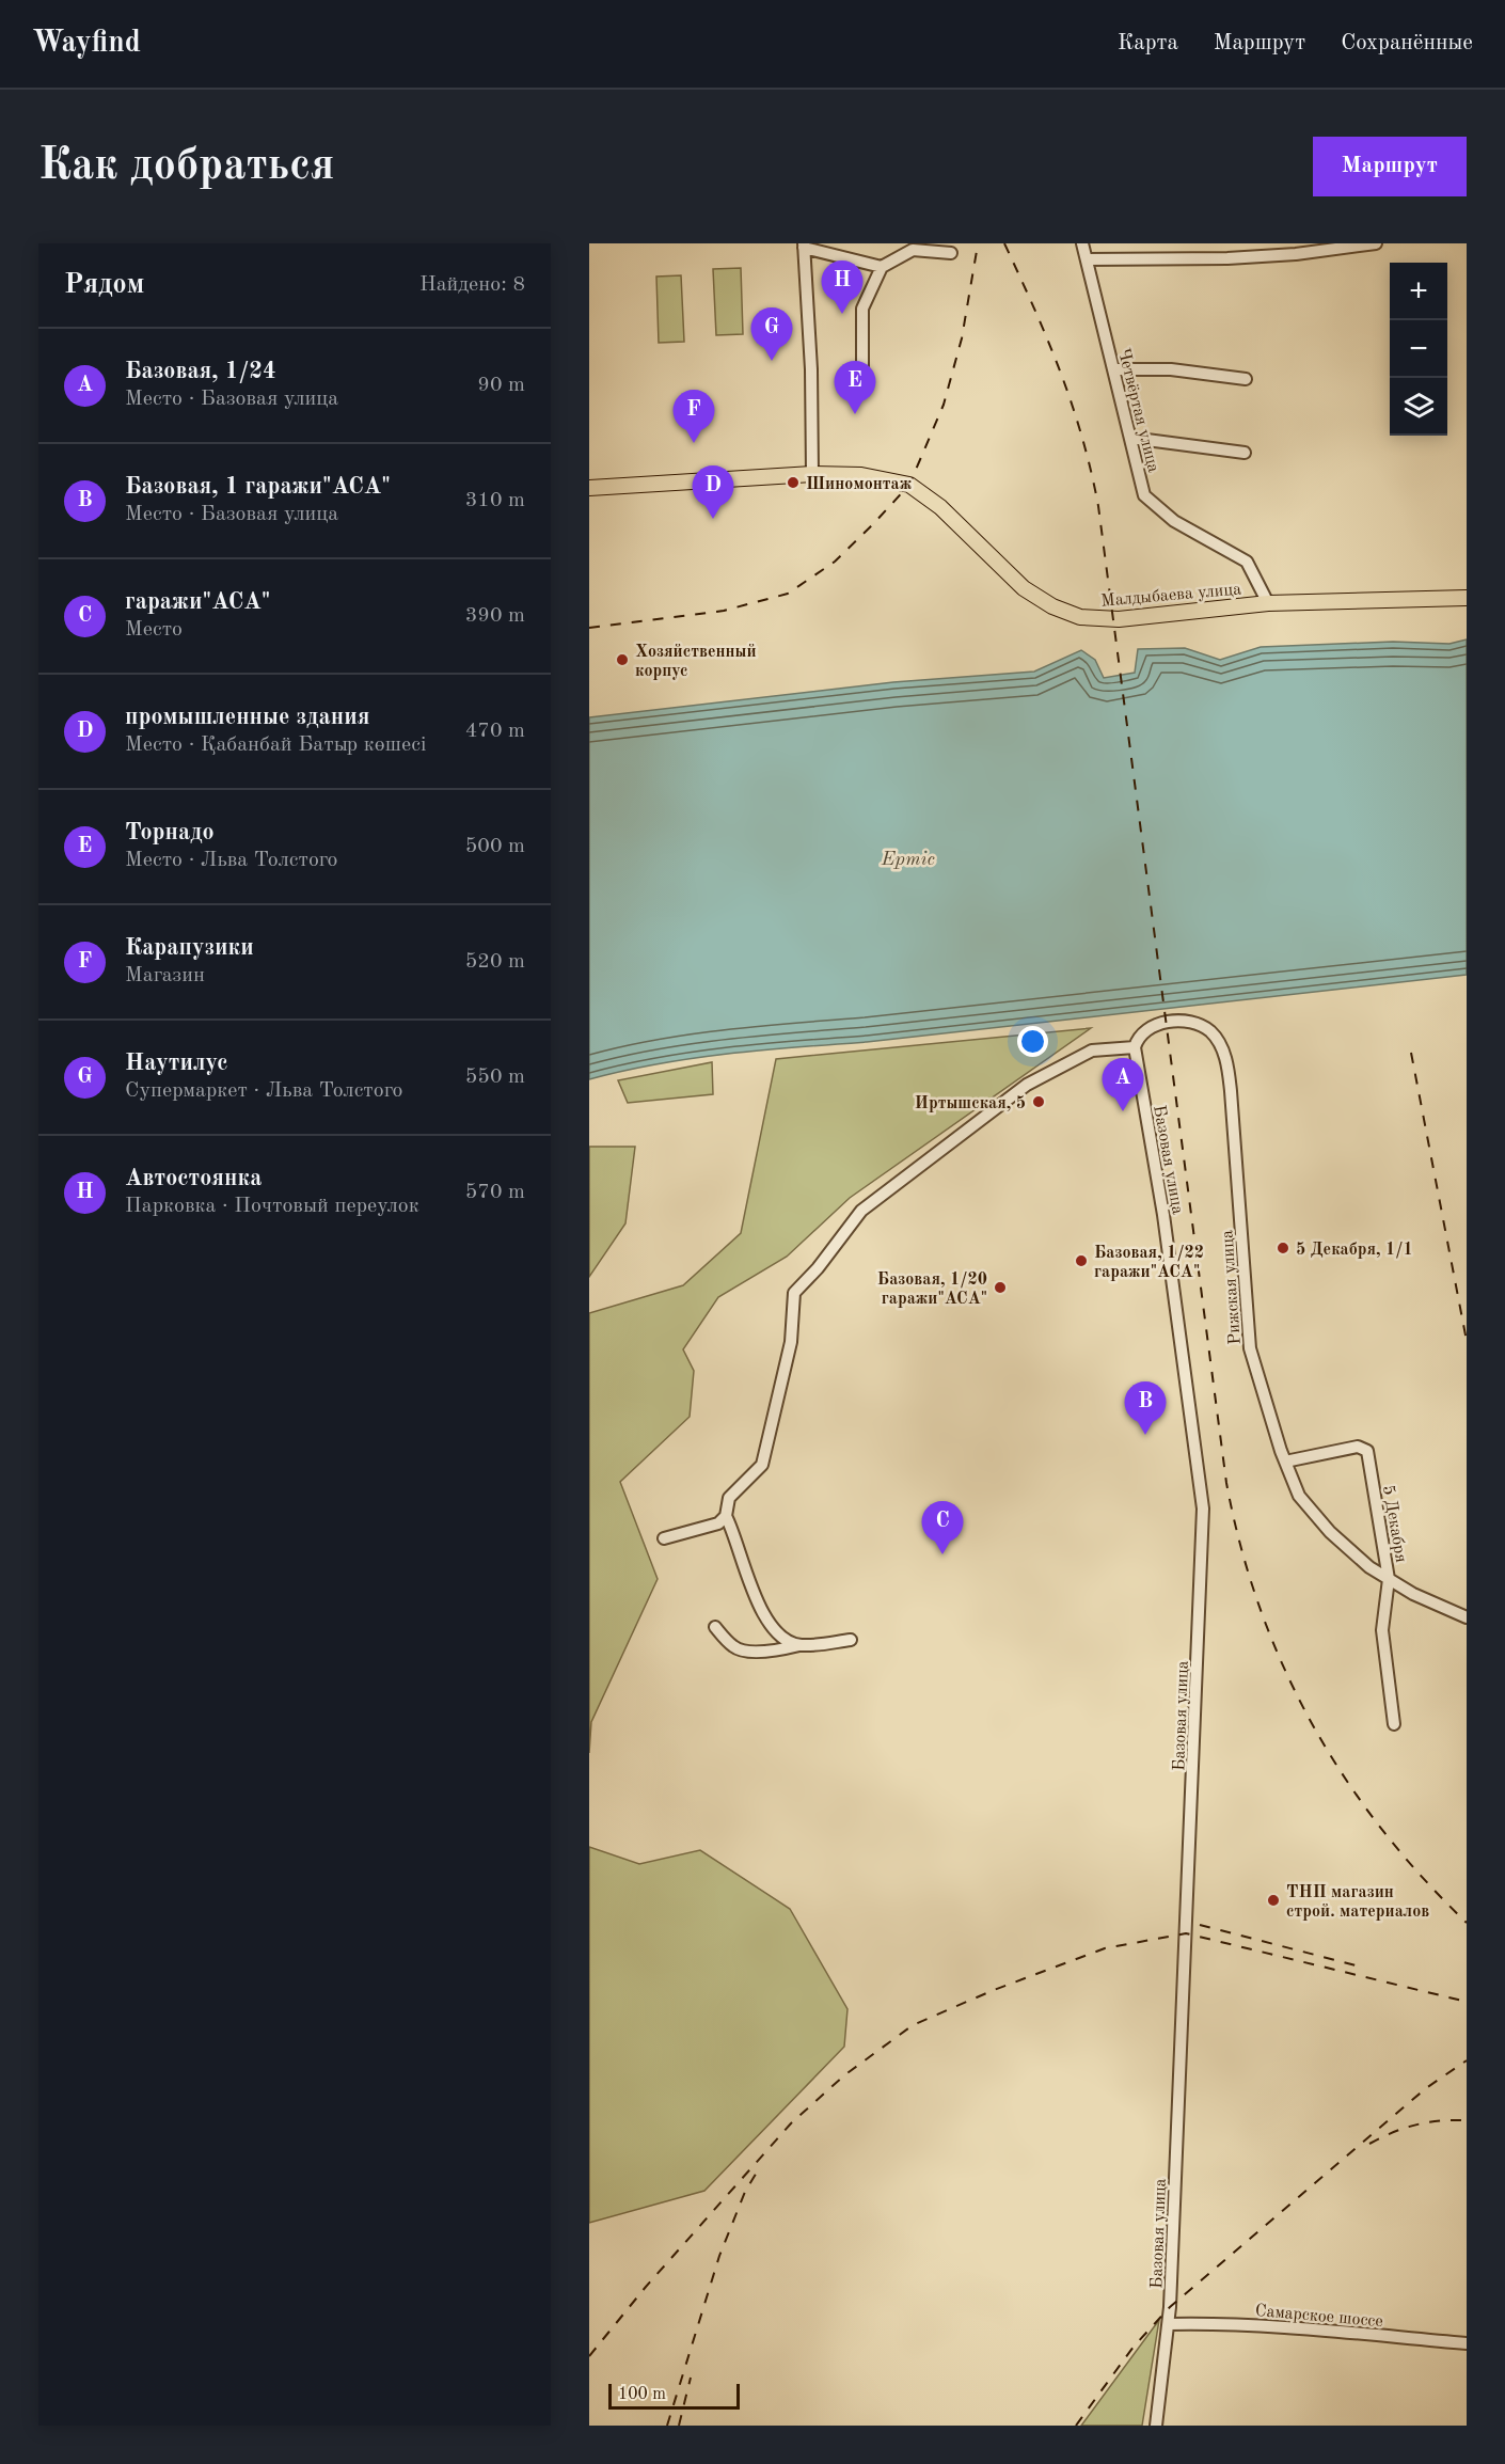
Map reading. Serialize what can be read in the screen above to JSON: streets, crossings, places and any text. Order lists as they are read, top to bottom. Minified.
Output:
{"streets":{"main road":["Малдыбаева улица"],"street":["Четвёртая улица","Базовая улица","Рижская улица","5 Декабря","Самарское шоссе"]},"crossings":[["Четвёртая улица","Малдыбаева улица"],["Базовая улица","Рижская улица"],["Базовая улица","Самарское шоссе"],["Рижская улица","5 Декабря"]],"water":["Ертіс"],"places":["Шиномонтаж","Хозяйственный корпус","Иртышская, 5","5 Декабря, 1/1","Базовая, 1/22 гаражи\"ACА\"","Базовая, 1/20 гаражи\"ACА\"","ТНП магазин строй. материалов"],"scale_bar":"100 m","page":{"header":"Wayfind","nav":["Карта","Маршрут","Сохранённые"],"buttons":"Маршрут","title":"Как добраться","heading":["Рядом","Найдено: 8"],"pins":["H","G","E","F","D","A","B","C"],"map_buttons":["+","−"],"list":[{"mark":"A","name":"Базовая, 1/24","note":"Место · Базовая улица","value":"90 m"},{"mark":"B","name":"Базовая, 1 гаражи\"ACА\"","note":"Место · Базовая улица","value":"310 m"},{"mark":"C","name":"гаражи\"ACА\"","note":"Место","value":"390 m"},{"mark":"D","name":"промышленные здания","note":"Место · Қабанбай Батыр көшесі","value":"470 m"},{"mark":"E","name":"Торнадо","note":"Место · Льва Толстого","value":"500 m"},{"mark":"F","name":"Карапузики","note":"Магазин","value":"520 m"},{"mark":"G","name":"Наутилус","note":"Супермаркет · Льва Толстого","value":"550 m"},{"mark":"H","name":"Автостоянка","note":"Парковка · Почтовый переулок","value":"570 m"}],"scale":"100 m"}}
